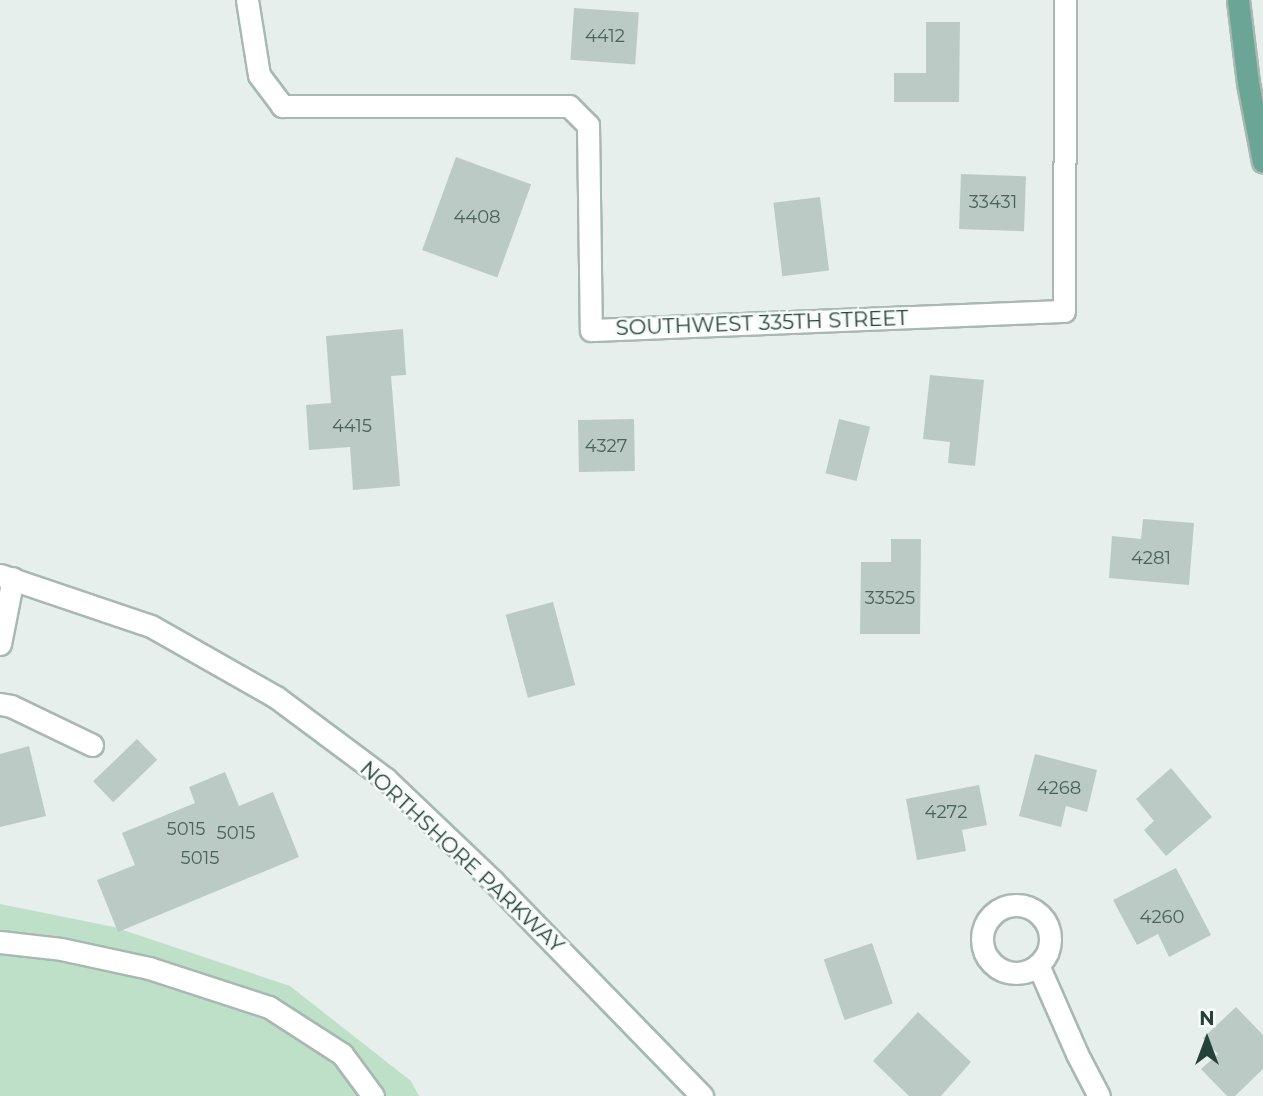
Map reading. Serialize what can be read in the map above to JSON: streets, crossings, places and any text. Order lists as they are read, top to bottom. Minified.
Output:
{"streets":{"street":["SOUTHWEST 335TH STREET","NORTHSHORE PARKWAY"]},"house_numbers":["4412","33431","4408","4415","4327","4281","33525","4268","4272","5015","5015","5015","4260"],"north":"top"}
